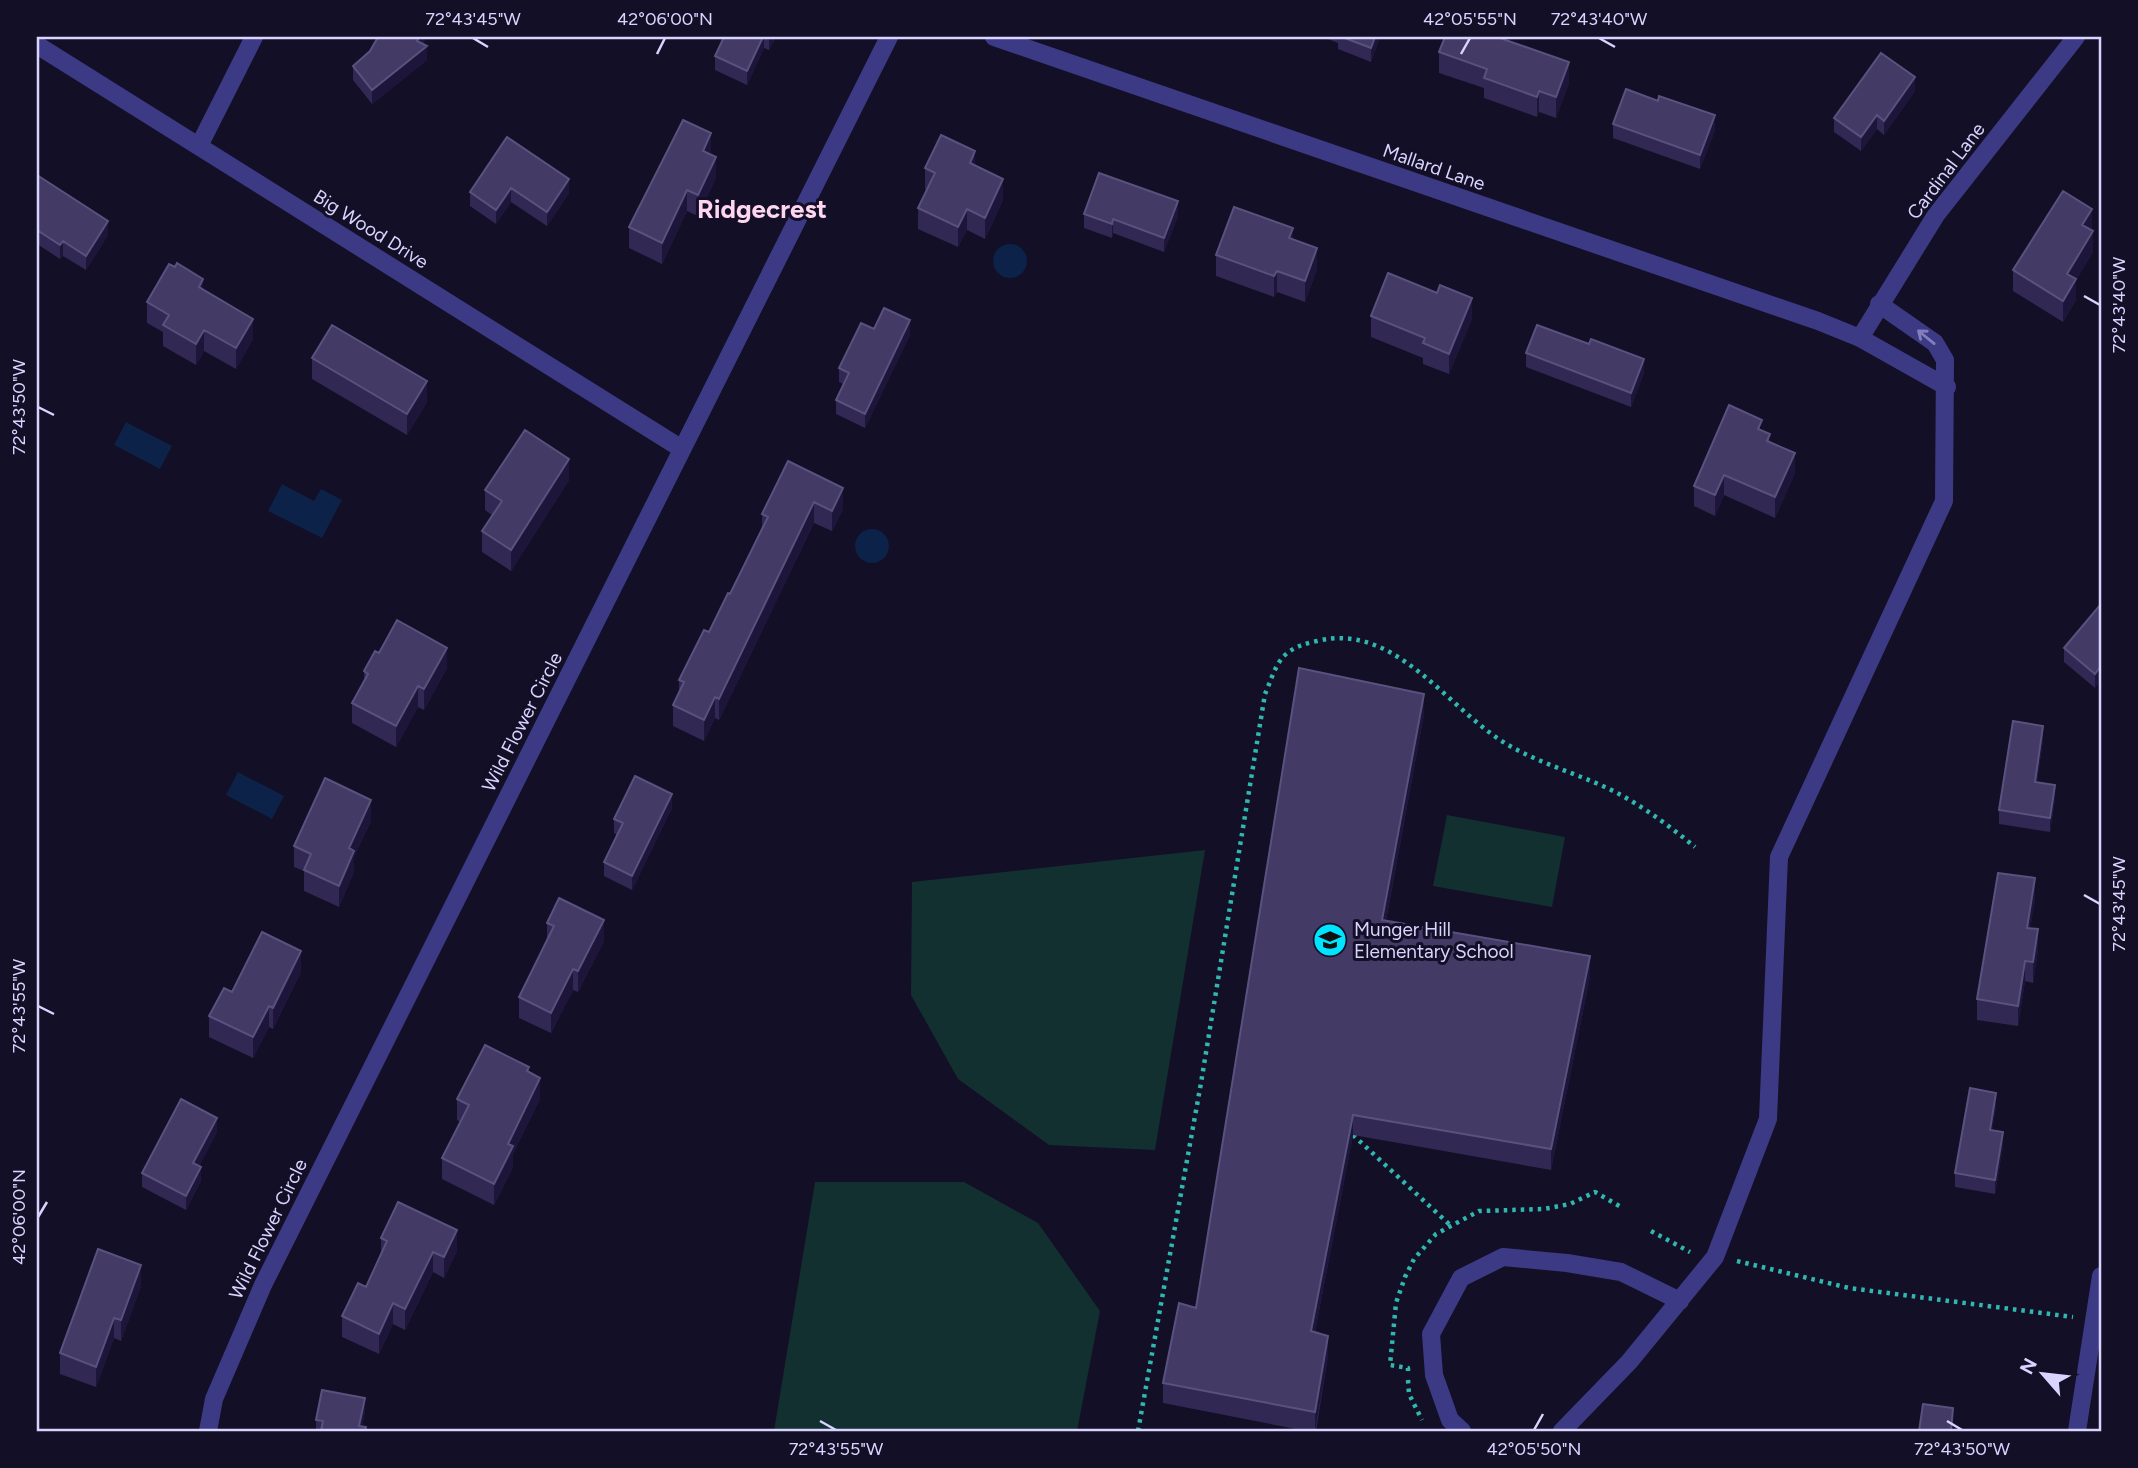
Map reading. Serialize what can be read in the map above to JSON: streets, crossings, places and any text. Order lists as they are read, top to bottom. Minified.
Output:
{"streets":{"street":["Mallard Lane","Cardinal Lane","Big Wood Drive","Wild Flower Circle"]},"crossings":[["Mallard Lane","Cardinal Lane"],["Big Wood Drive","Wild Flower Circle"]],"districts":["Ridgecrest"],"places":{"school or university":["Munger Hill Elementary School"]},"north":"top left","coordinates":["72°43'45\"W","42°06'00\"N","42°05'55\"N","72°43'40\"W","72°43'50\"W","72°43'55\"W","42°05'50\"N"]}
